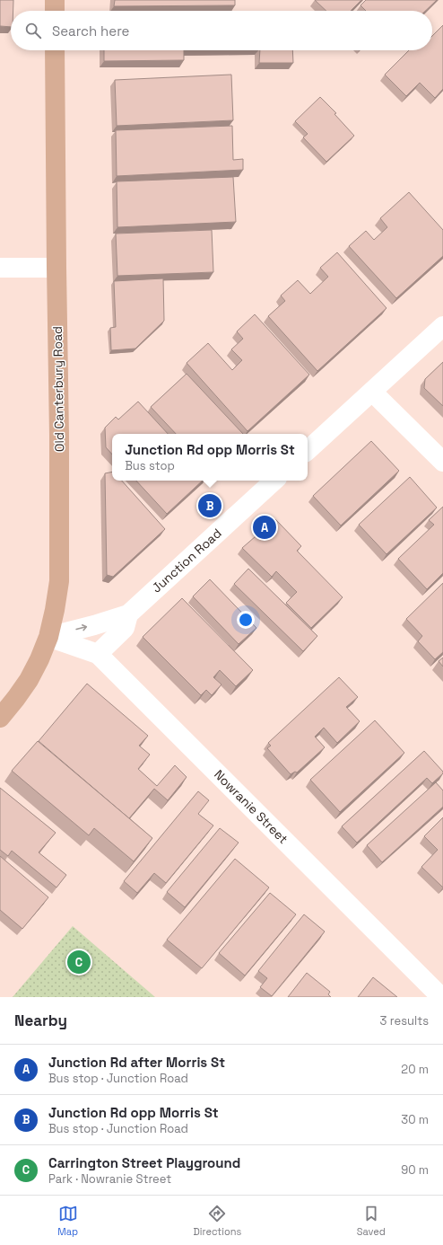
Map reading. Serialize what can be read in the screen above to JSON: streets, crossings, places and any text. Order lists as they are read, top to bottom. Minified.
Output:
{"streets":{"main road":["Old Canterbury Road"],"street":["Junction Road","Nowranie Street"]},"crossings":[["Old Canterbury Road","Junction Road"],["Old Canterbury Road","Nowranie Street"],["Junction Road","Nowranie Street"]],"page":{"search":"Search here","popup":["Junction Rd opp Morris St","Bus stop"],"pins":["B","A","C"],"heading":["Nearby","3 results"],"list":[{"mark":"A","name":"Junction Rd after Morris St","note":"Bus stop · Junction Road","value":"20 m"},{"mark":"B","name":"Junction Rd opp Morris St","note":"Bus stop · Junction Road","value":"30 m"},{"mark":"C","name":"Carrington Street Playground","note":"Park · Nowranie Street","value":"90 m"}],"nav":["Map","Directions","Saved"]}}
